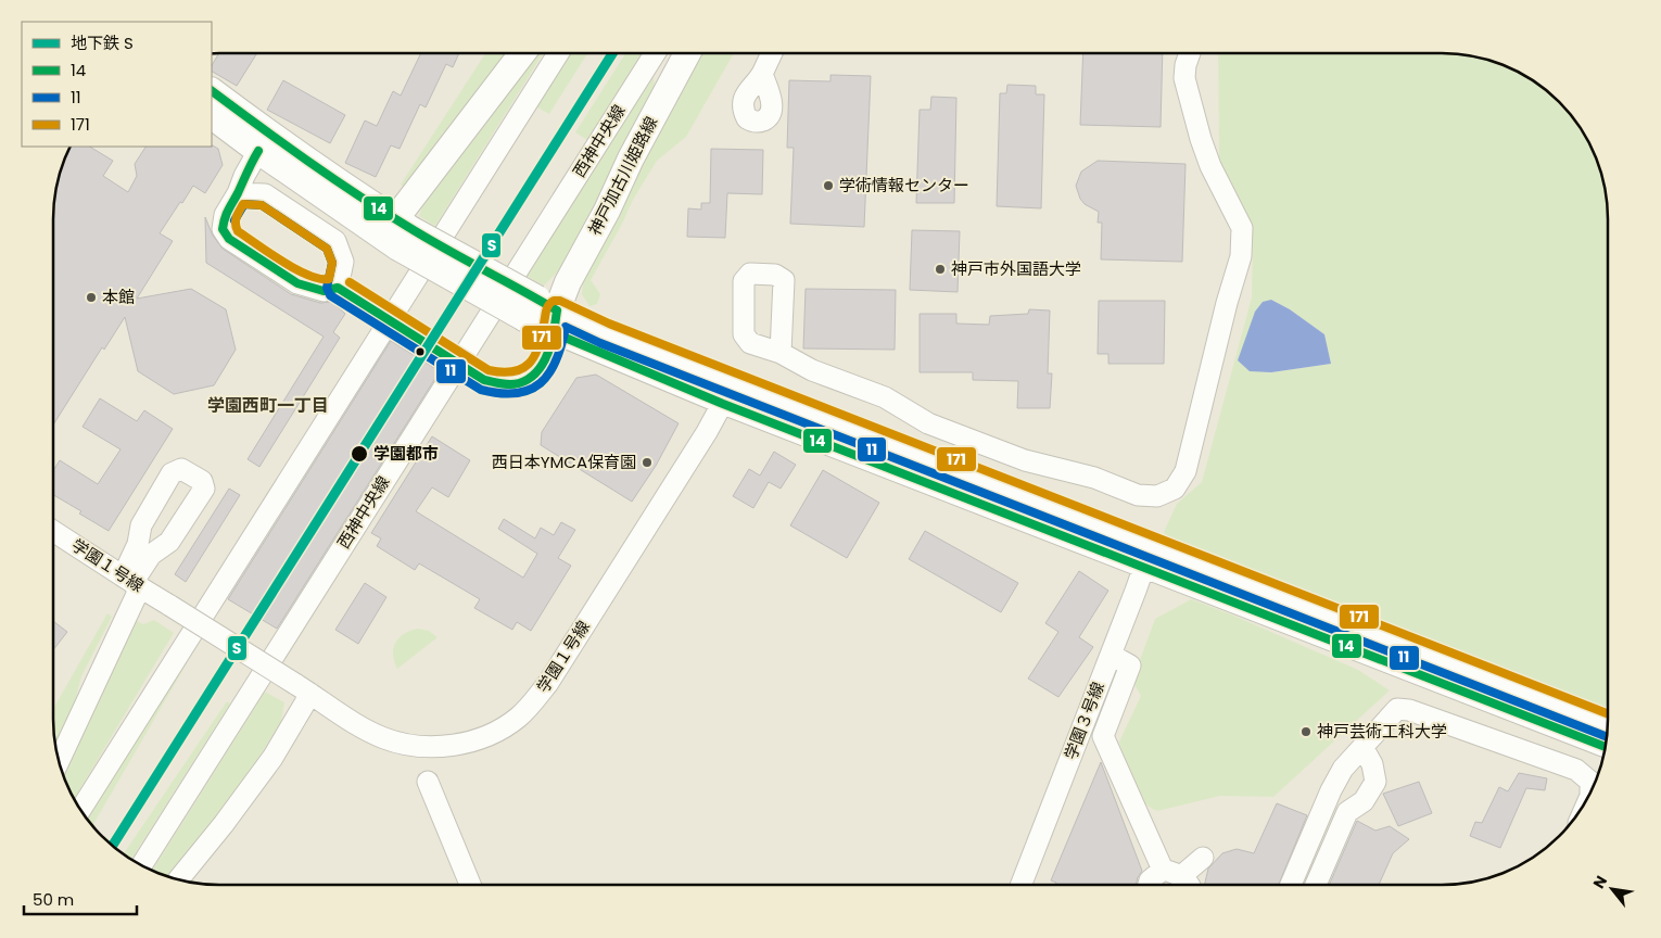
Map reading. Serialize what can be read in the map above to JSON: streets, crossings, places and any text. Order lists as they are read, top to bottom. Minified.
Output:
{"streets":{"main road":["神戸加古川姫路線"],"street":["西神中央線","学園１号線","学園３号線"]},"districts":["学園西町一丁目"],"places":["学術情報センター","神戸市外国語大学","本館","学園都市","西日本YMCA保育園","神戸芸術工科大学"],"lines":["metro line S","transit line 14","transit line 11","transit line 171"],"legend":["地下鉄 S","14","11","171"],"scale_bar":"50 m","north":"top left"}
